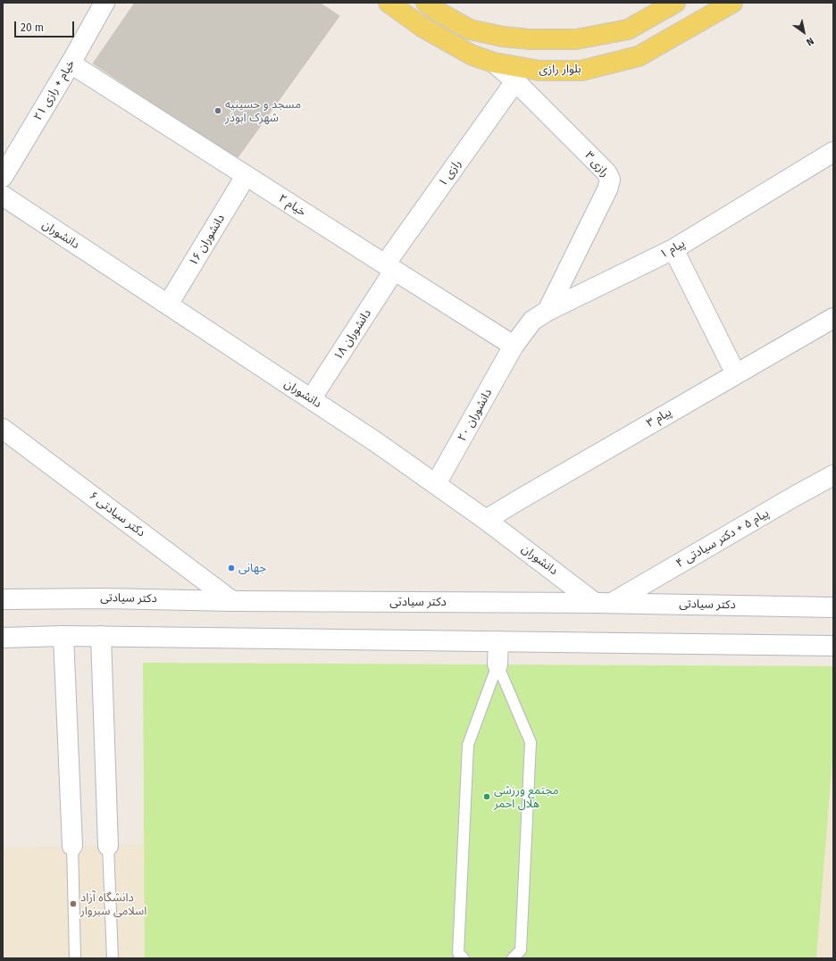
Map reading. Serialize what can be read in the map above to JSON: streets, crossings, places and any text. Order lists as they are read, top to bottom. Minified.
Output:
{"streets":{"main road":["بلوار رازی"],"street":["خیام + رازی ۲۱","رازی ۳","رازی ۱","خیام ۲","دانشوران","دانشوران ۱۶","پیام ۱","دانشوران ۱۸","دانشوران ۲۰","پیام ۳","دکتر سیادتی ۶","پیام ۵ + دکتر سیادتی ۴","دکتر سیادتی"]},"crossings":[["بلوار رازی","رازی ۳"],["خیام + رازی ۲۱","خیام ۲"],["رازی ۳","رازی ۱"],["رازی ۳","پیام ۱"],["رازی ۱","خیام ۲"],["رازی ۱","دانشوران ۱۸"],["خیام ۲","دانشوران ۱۶"],["خیام ۲","پیام ۱"],["خیام ۲","دانشوران ۱۸"],["خیام ۲","دانشوران ۲۰"],["دانشوران","دانشوران ۱۶"],["دانشوران","دانشوران ۱۸"],["دانشوران","دانشوران ۲۰"],["دانشوران","پیام ۳"],["دانشوران","پیام ۵ + دکتر سیادتی ۴"],["دانشوران","دکتر سیادتی"],["پیام ۱","دانشوران ۲۰"],["دکتر سیادتی ۶","دکتر سیادتی"],["پیام ۵ + دکتر سیادتی ۴","دکتر سیادتی"]],"places":["مسجد و حسینیه شهرک ابوذر","جهانی","مجتمع ورزشی هلال احمر","دانشگاه آزاد اسلامی سبزوار"],"scale_bar":"20 m","north":"bottom right"}
